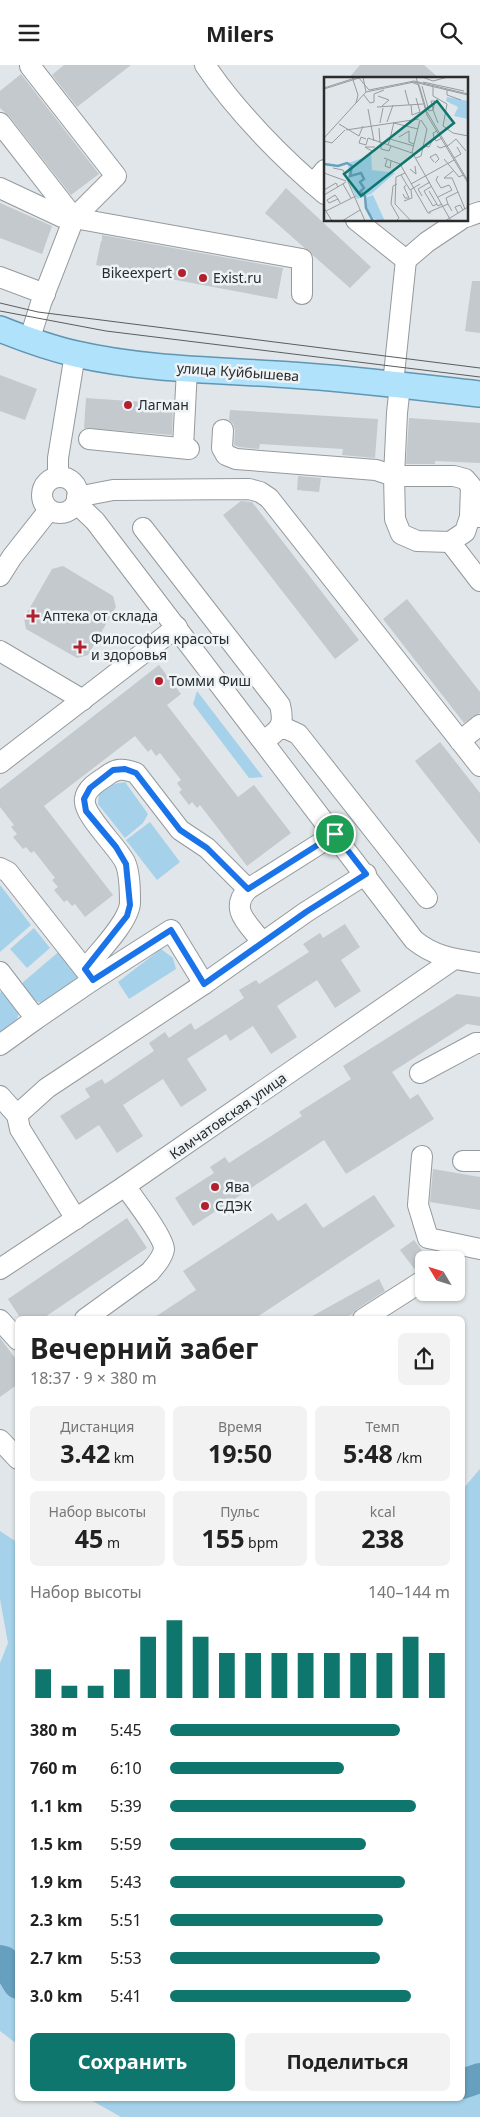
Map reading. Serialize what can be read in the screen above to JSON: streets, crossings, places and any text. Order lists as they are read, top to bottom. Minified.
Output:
{"streets":{"main road":["улица Куйбышева"],"street":["Камчатовская улица"]},"places":{"other":["Bikeexpert","Exist.ru","Лагман","Томми Фиш","Ява","СДЭК"],"health":["Аптека от склада","Философия красоты и здоровья"]},"north":"top left","page":{"header":"Milers","heading":["Вечерний забег","18:37 · 9 × 380 m"],"stats":[["Дистанция","3.42 km"],["Время","19:50"],["Темп","5:48 /km"],["Набор высоты","45 m"],["Пульс","155 bpm"],["kcal","238"]],"chart":["Набор высоты","140–144 m"],"list":[{"name":"380 m","note":"5:45"},{"name":"760 m","note":"6:10"},{"name":"1.1 km","note":"5:39"},{"name":"1.5 km","note":"5:59"},{"name":"1.9 km","note":"5:43"},{"name":"2.3 km","note":"5:51"},{"name":"2.7 km","note":"5:53"},{"name":"3.0 km","note":"5:41"}],"buttons":["Сохранить","Поделиться"]}}
